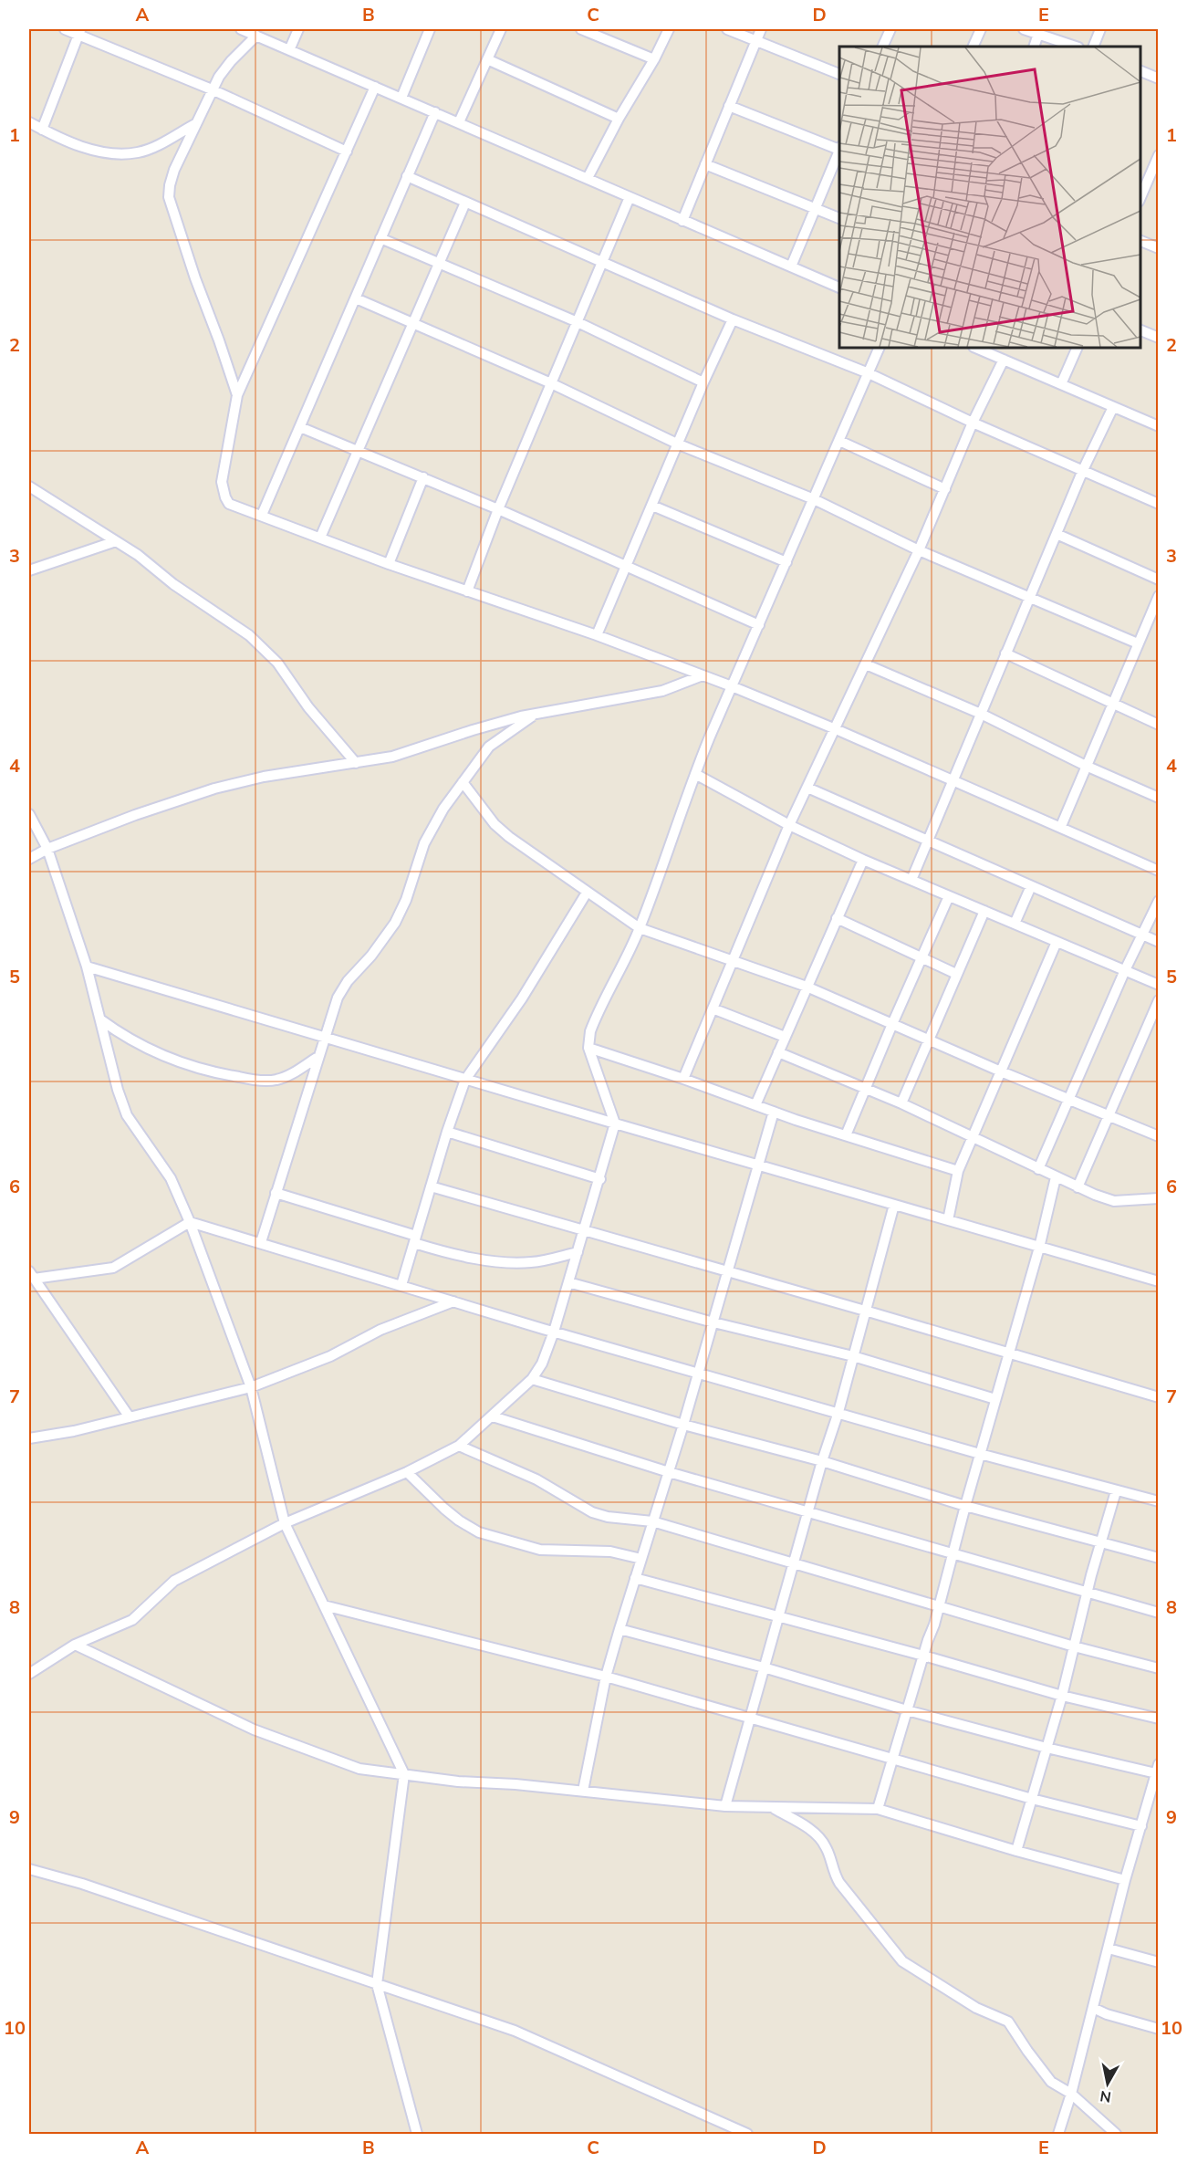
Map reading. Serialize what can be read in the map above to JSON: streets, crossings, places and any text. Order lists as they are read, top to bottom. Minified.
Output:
{"north":"bottom","grid":{"columns":["A","B","C","D","E"],"rows":["1","2","3","4","5","6","7","8","9","10"]}}
